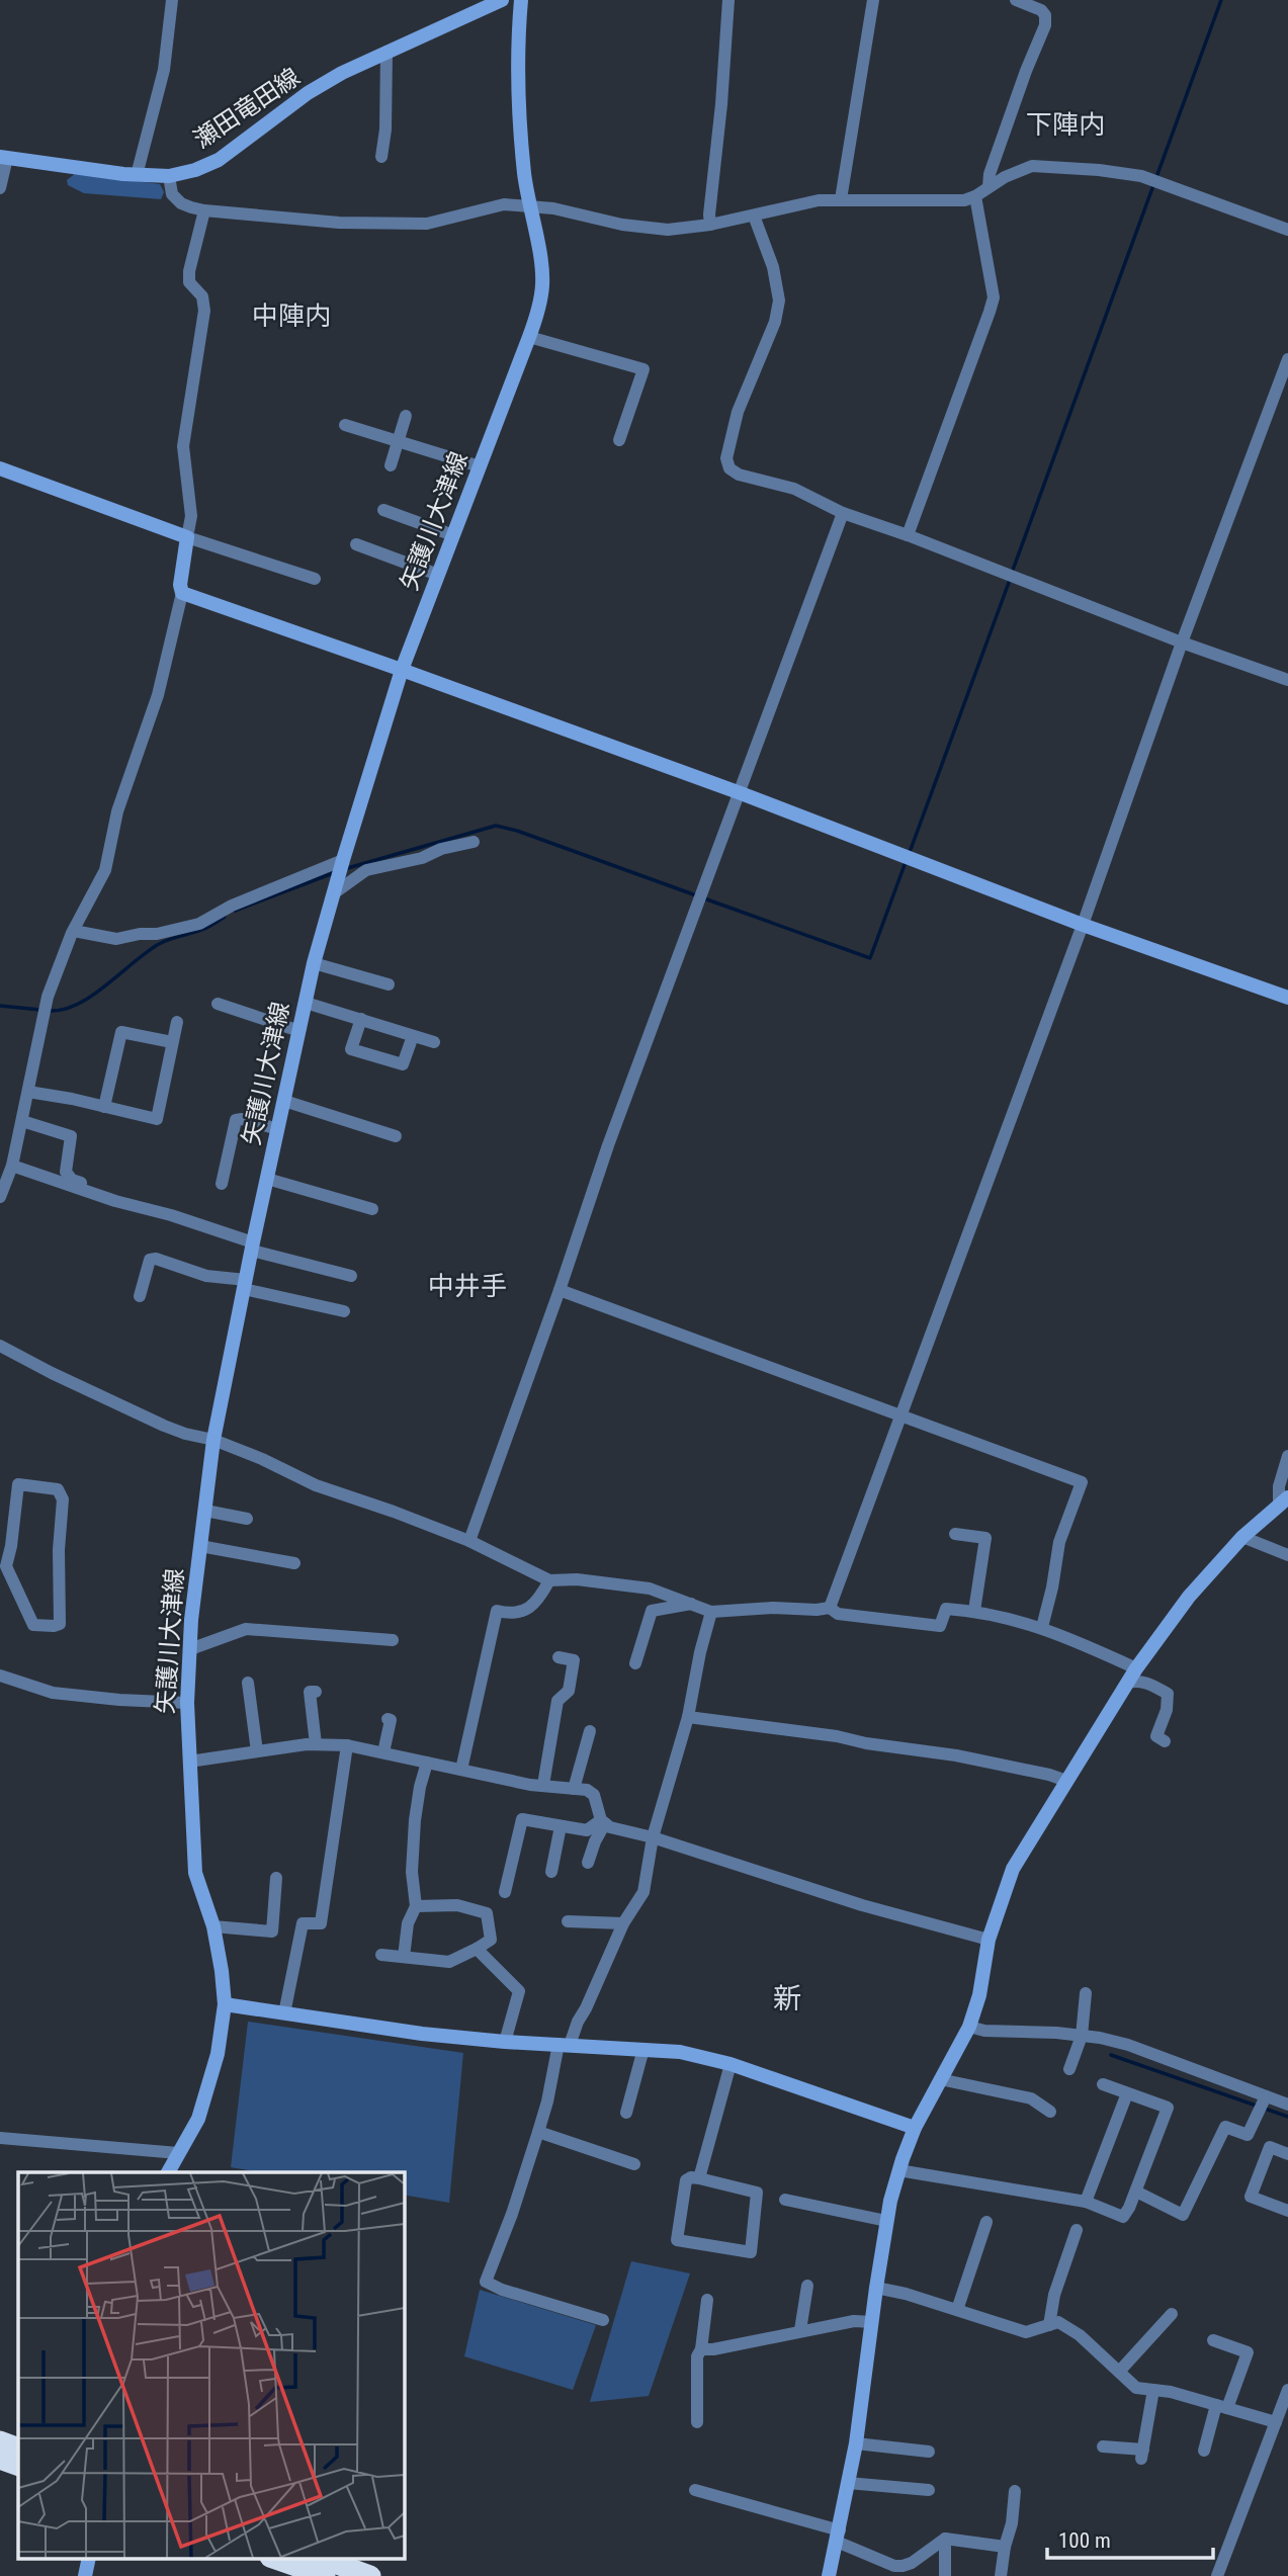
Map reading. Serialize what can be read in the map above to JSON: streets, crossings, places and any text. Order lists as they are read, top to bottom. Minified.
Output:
{"streets":{"street":["瀬田竜田線","矢護川大津線"]},"districts":["下陣内","中陣内","中井手","新"],"scale_bar":"100 m"}
